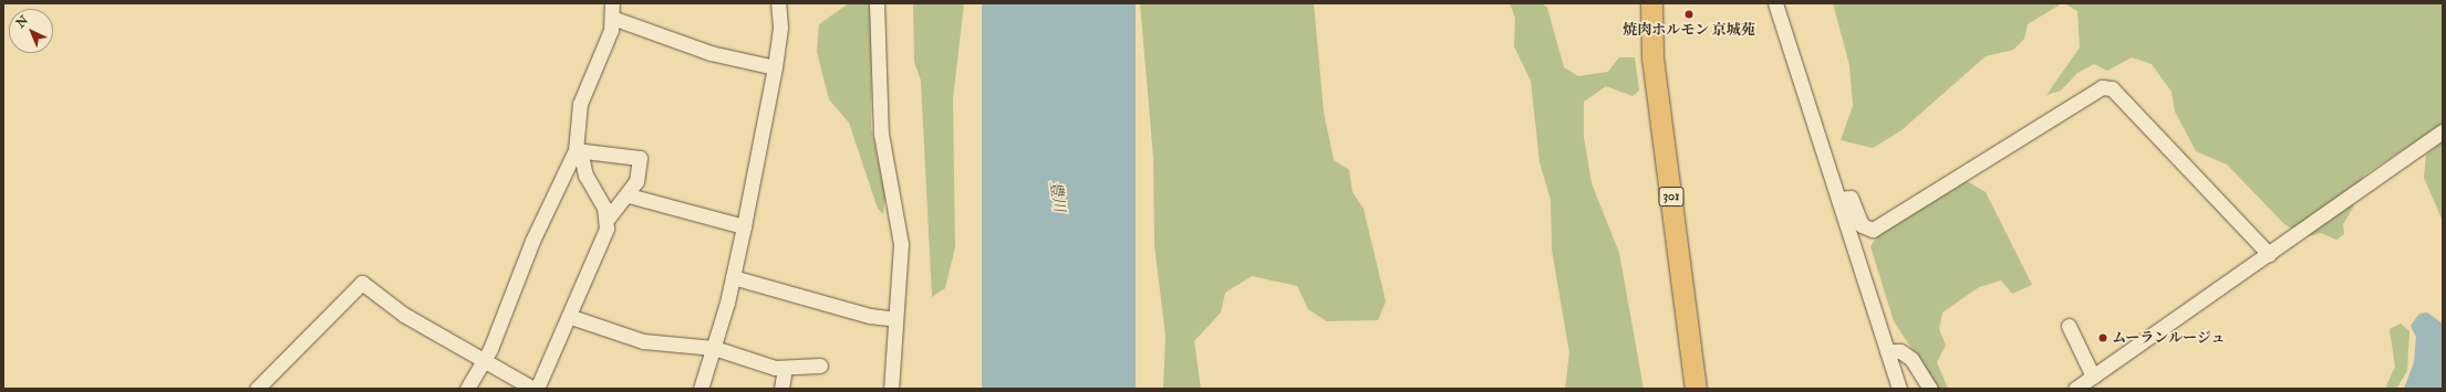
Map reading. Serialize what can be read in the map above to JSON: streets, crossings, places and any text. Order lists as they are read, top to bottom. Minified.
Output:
{"streets":{"highway":["301"]},"water":["豊川"],"places":["焼肉ホルモン 京城苑","ムーランルージュ"],"north":"top left"}
